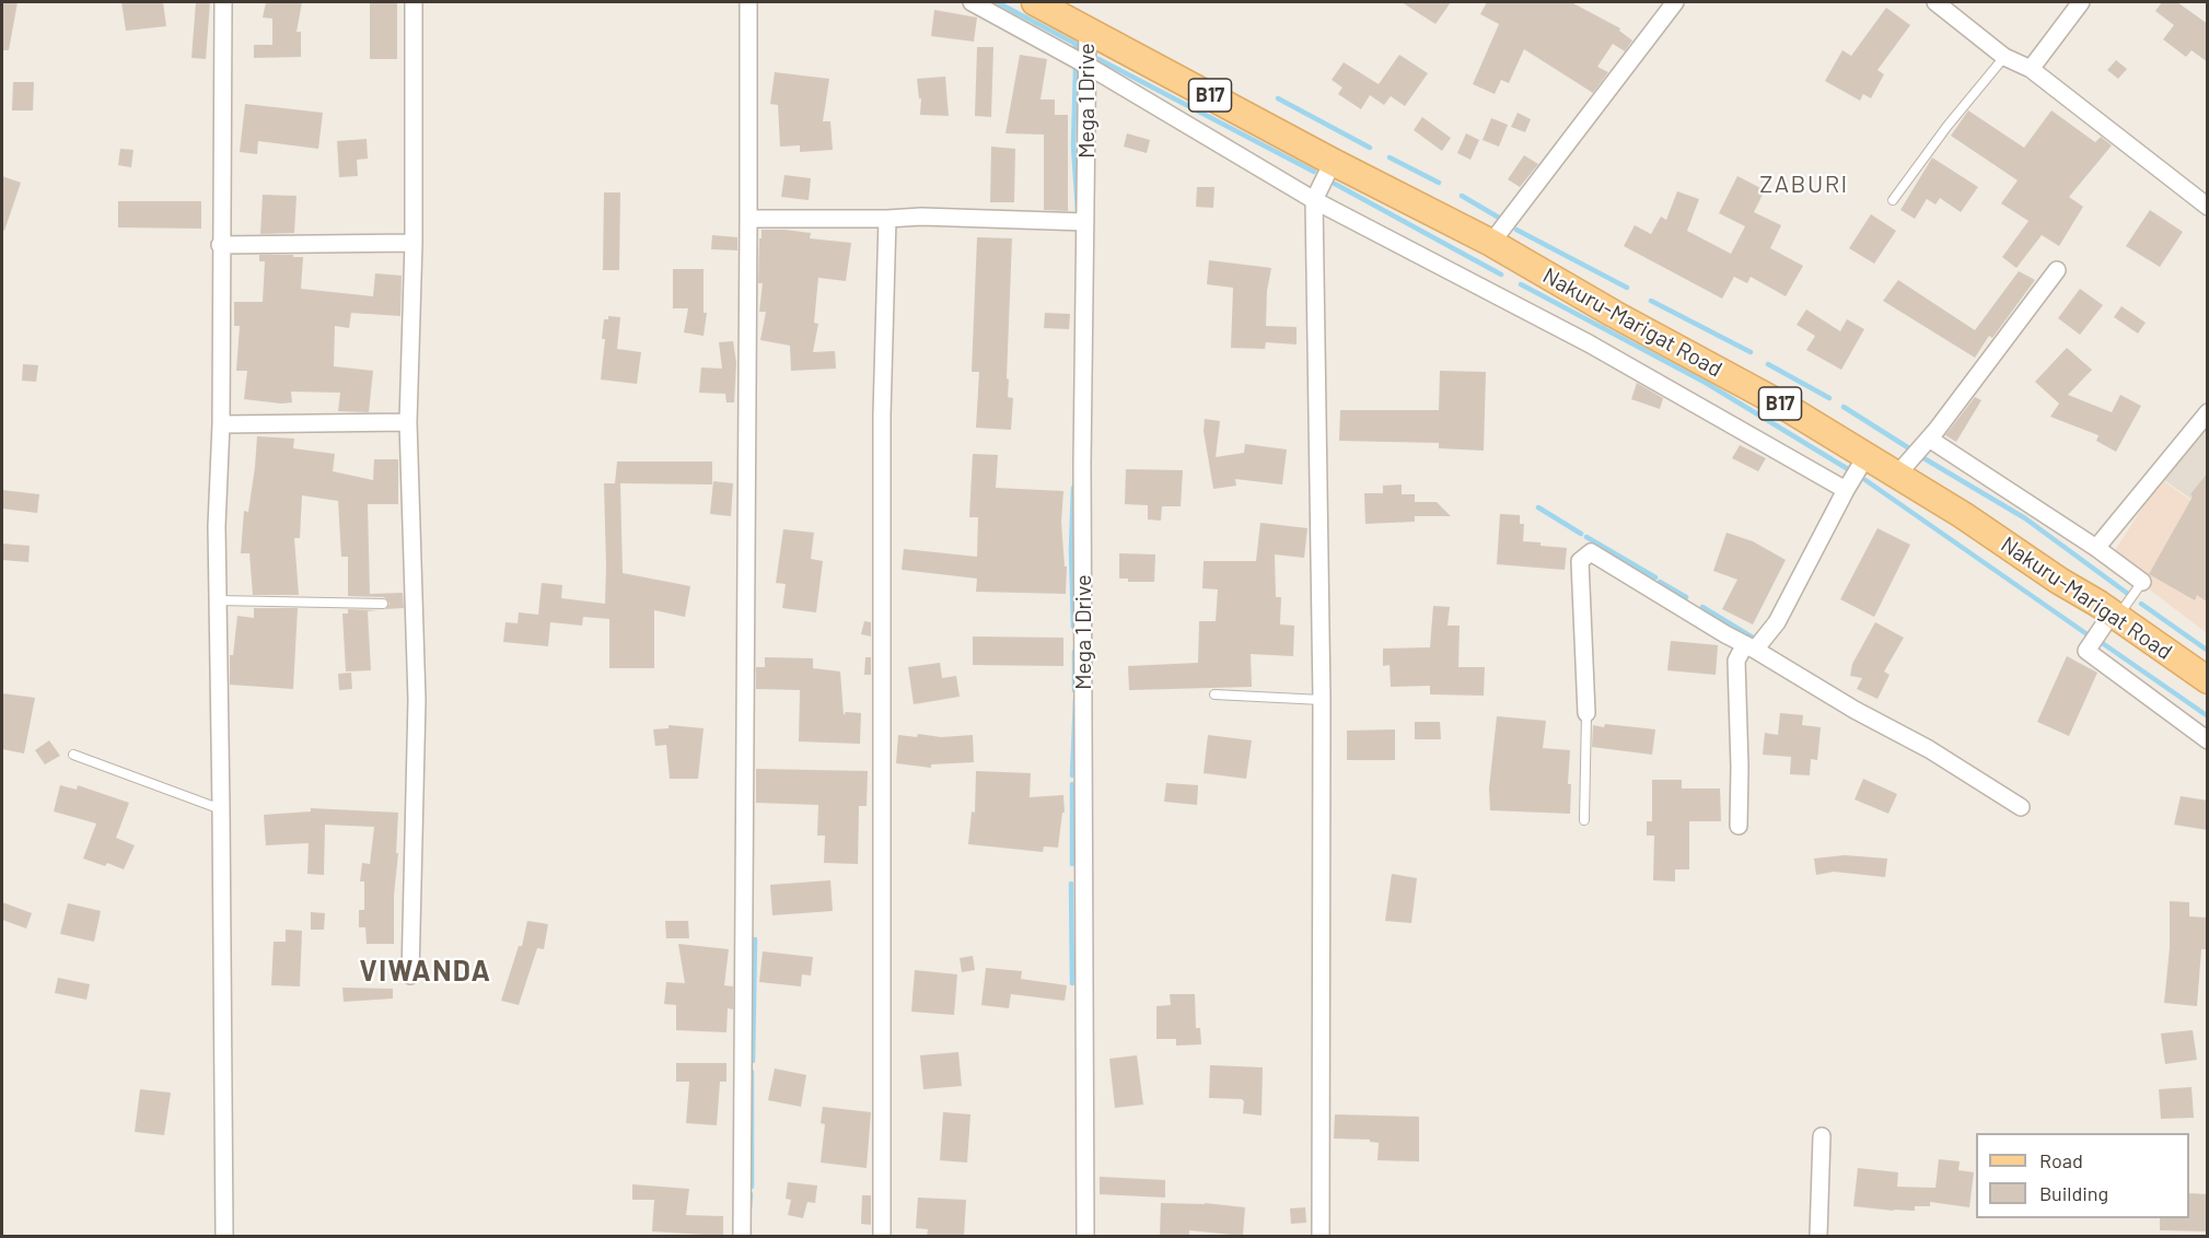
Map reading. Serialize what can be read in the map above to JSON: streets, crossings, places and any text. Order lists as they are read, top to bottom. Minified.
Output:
{"streets":{"main road":["B17","Nakuru-Marigat Road"],"street":["Mega 1 Drive"]},"crossings":[["Mega 1 Drive","Nakuru-Marigat Road"]],"districts":["ZABURI","VIWANDA"],"legend":["Road","Building"]}
